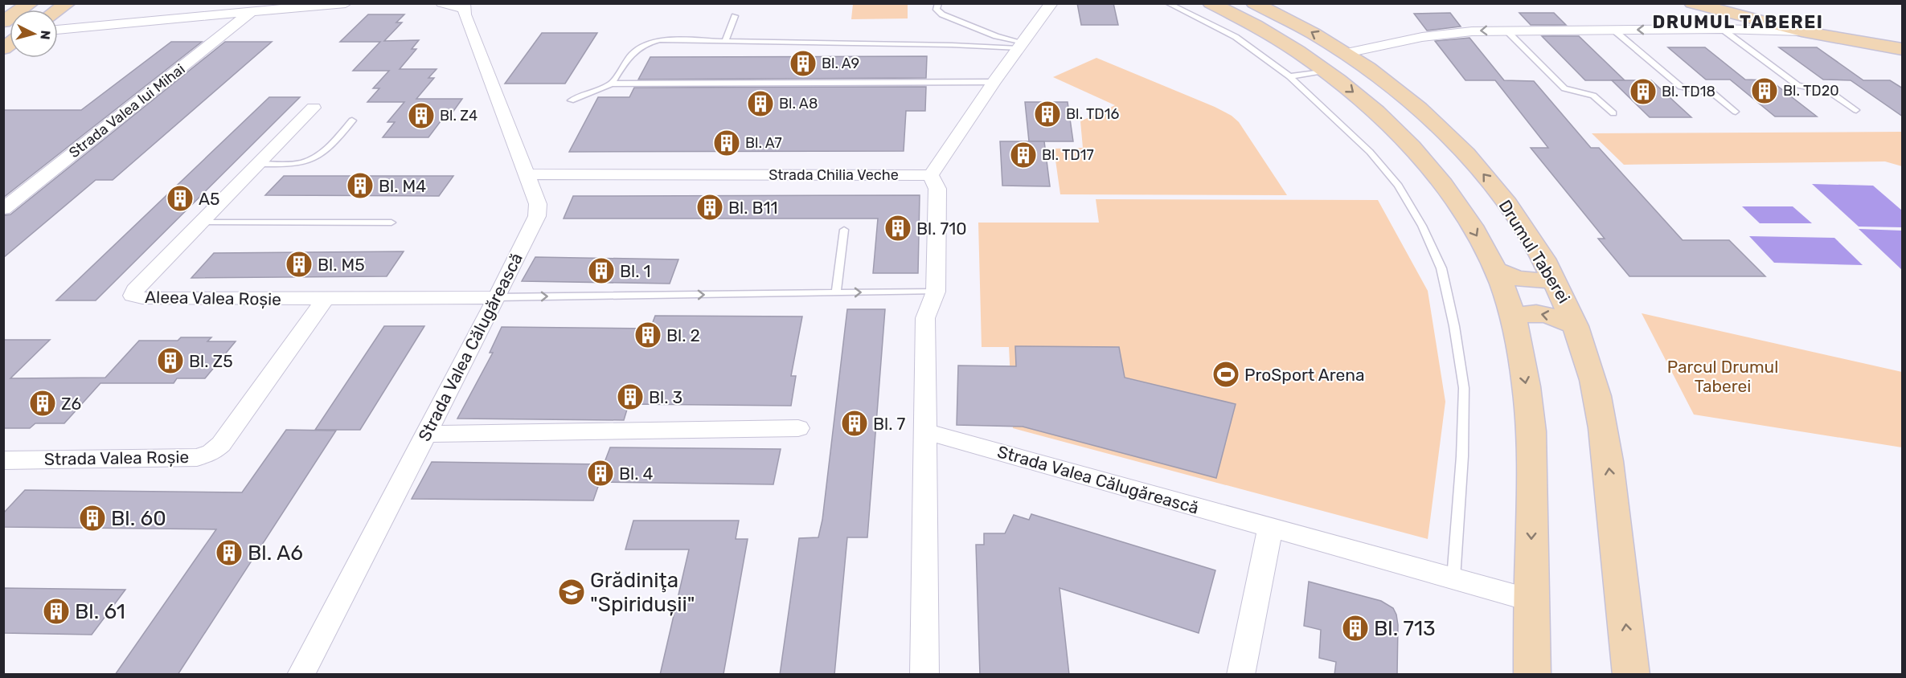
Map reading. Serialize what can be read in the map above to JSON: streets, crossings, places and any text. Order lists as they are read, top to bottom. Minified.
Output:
{"streets":{"main road":["Drumul Taberei"],"street":["Strada Valea lui Mihai","Strada Chilia Veche","Aleea Valea Roșie","Strada Valea Călugărească","Strada Valea Roșie"]},"crossings":[["Strada Chilia Veche","Strada Valea Călugărească"],["Drumul Taberei","Strada Valea Călugărească"],["Aleea Valea Roșie","Strada Valea Călugărească"],["Aleea Valea Roșie","Strada Valea Roșie"]],"districts":["DRUMUL TABEREI"],"parks":["Parcul Drumul Taberei"],"places":{"building":["Bl. A9","Bl. TD20","Bl. TD18","Bl. A8","Bl. TD16","Bl. Z4","Bl. A7","Bl. TD17","Bl. M4","A5","Bl. B11","Bl. 710","Bl. M5","Bl. 1","Bl. 2","Bl. Z5","Bl. 3","Z6","Bl. 7","Bl. 4","Bl. 60","Bl. A6","Bl. 61","Bl. 713"],"sports":["ProSport Arena"],"school or university":["Grădiniţa \"Spiridușii\""]},"north":"right"}
